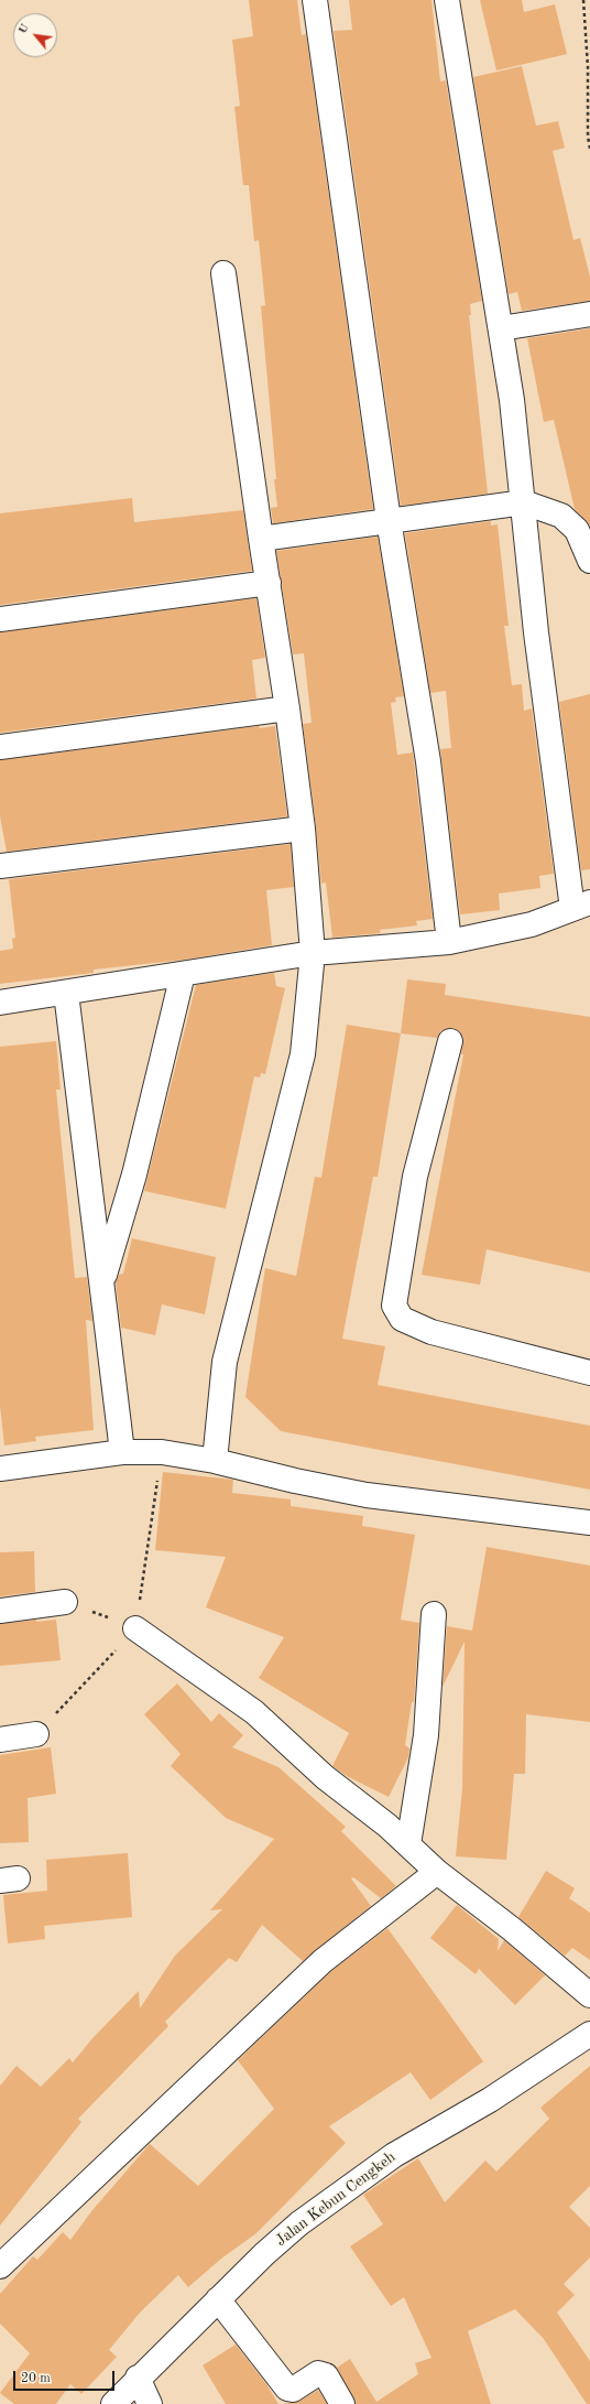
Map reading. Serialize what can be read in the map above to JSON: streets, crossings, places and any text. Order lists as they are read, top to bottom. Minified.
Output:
{"streets":{"street":["Jalan Kebun Cengkeh"]},"scale_bar":"20 m","north":"top left"}
